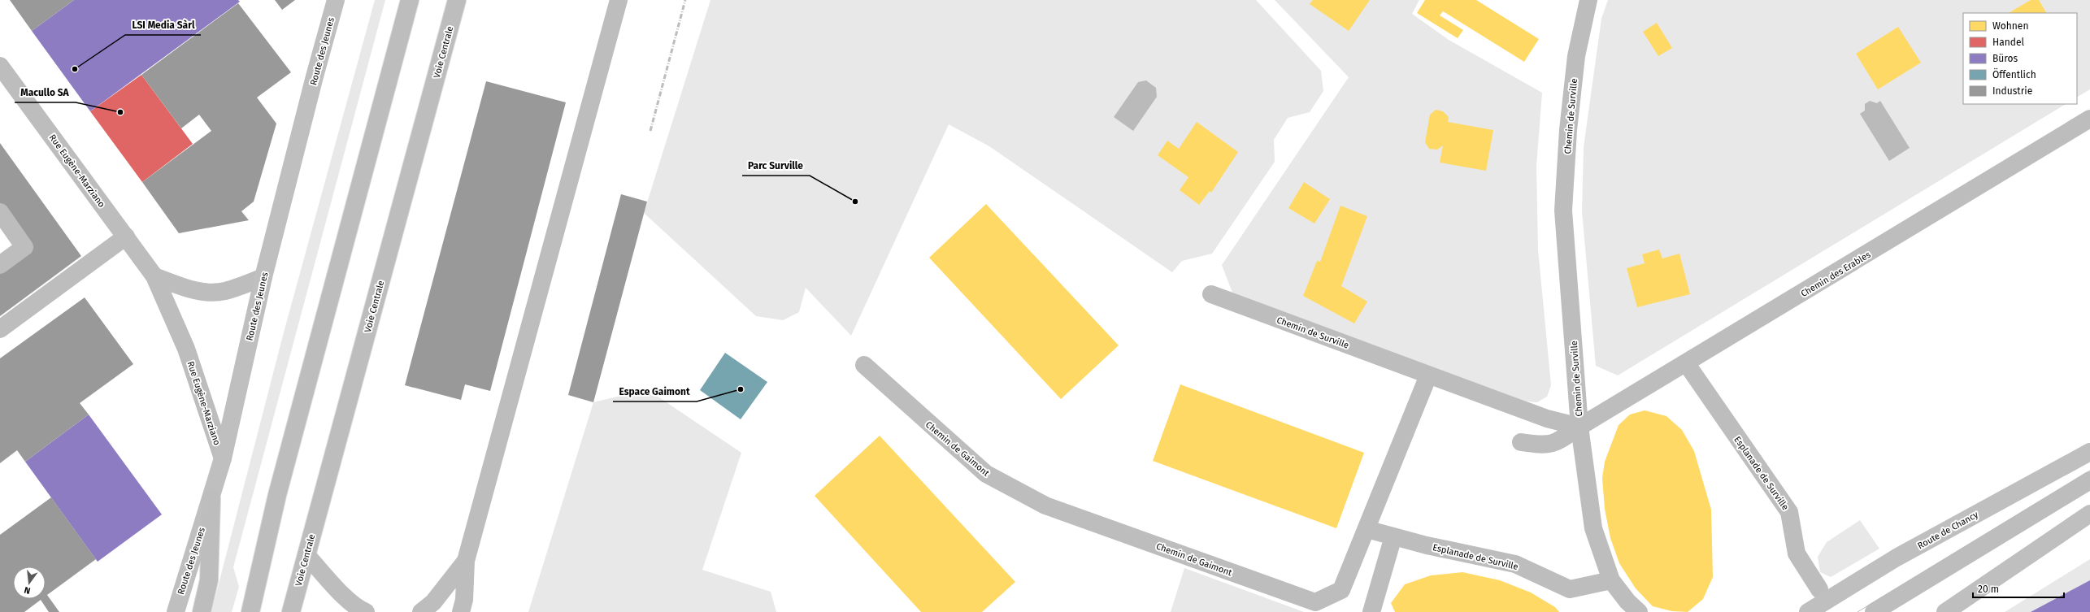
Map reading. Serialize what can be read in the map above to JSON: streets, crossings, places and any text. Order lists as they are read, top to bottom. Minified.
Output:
{"streets":{"street":["Route des Jeunes","Voie Centrale","Chemin de Surville","Rue Eugène-Marziano","Chemin des Erables","Chemin de Gaimont","Esplanade de Surville","Route de Chancy"]},"crossings":[["Route des Jeunes","Rue Eugène-Marziano"],["Chemin de Surville","Chemin des Erables"],["Chemin de Surville","Chemin de Gaimont"],["Chemin des Erables","Esplanade de Surville"],["Chemin de Gaimont","Esplanade de Surville"]],"places":["LSI Media Sàrl","Macullo SA","Parc Surville","Espace Gaimont"],"legend":["Wohnen","Handel","Büros","Öffentlich","Industrie"],"scale_bar":"20 m","north":"bottom"}
